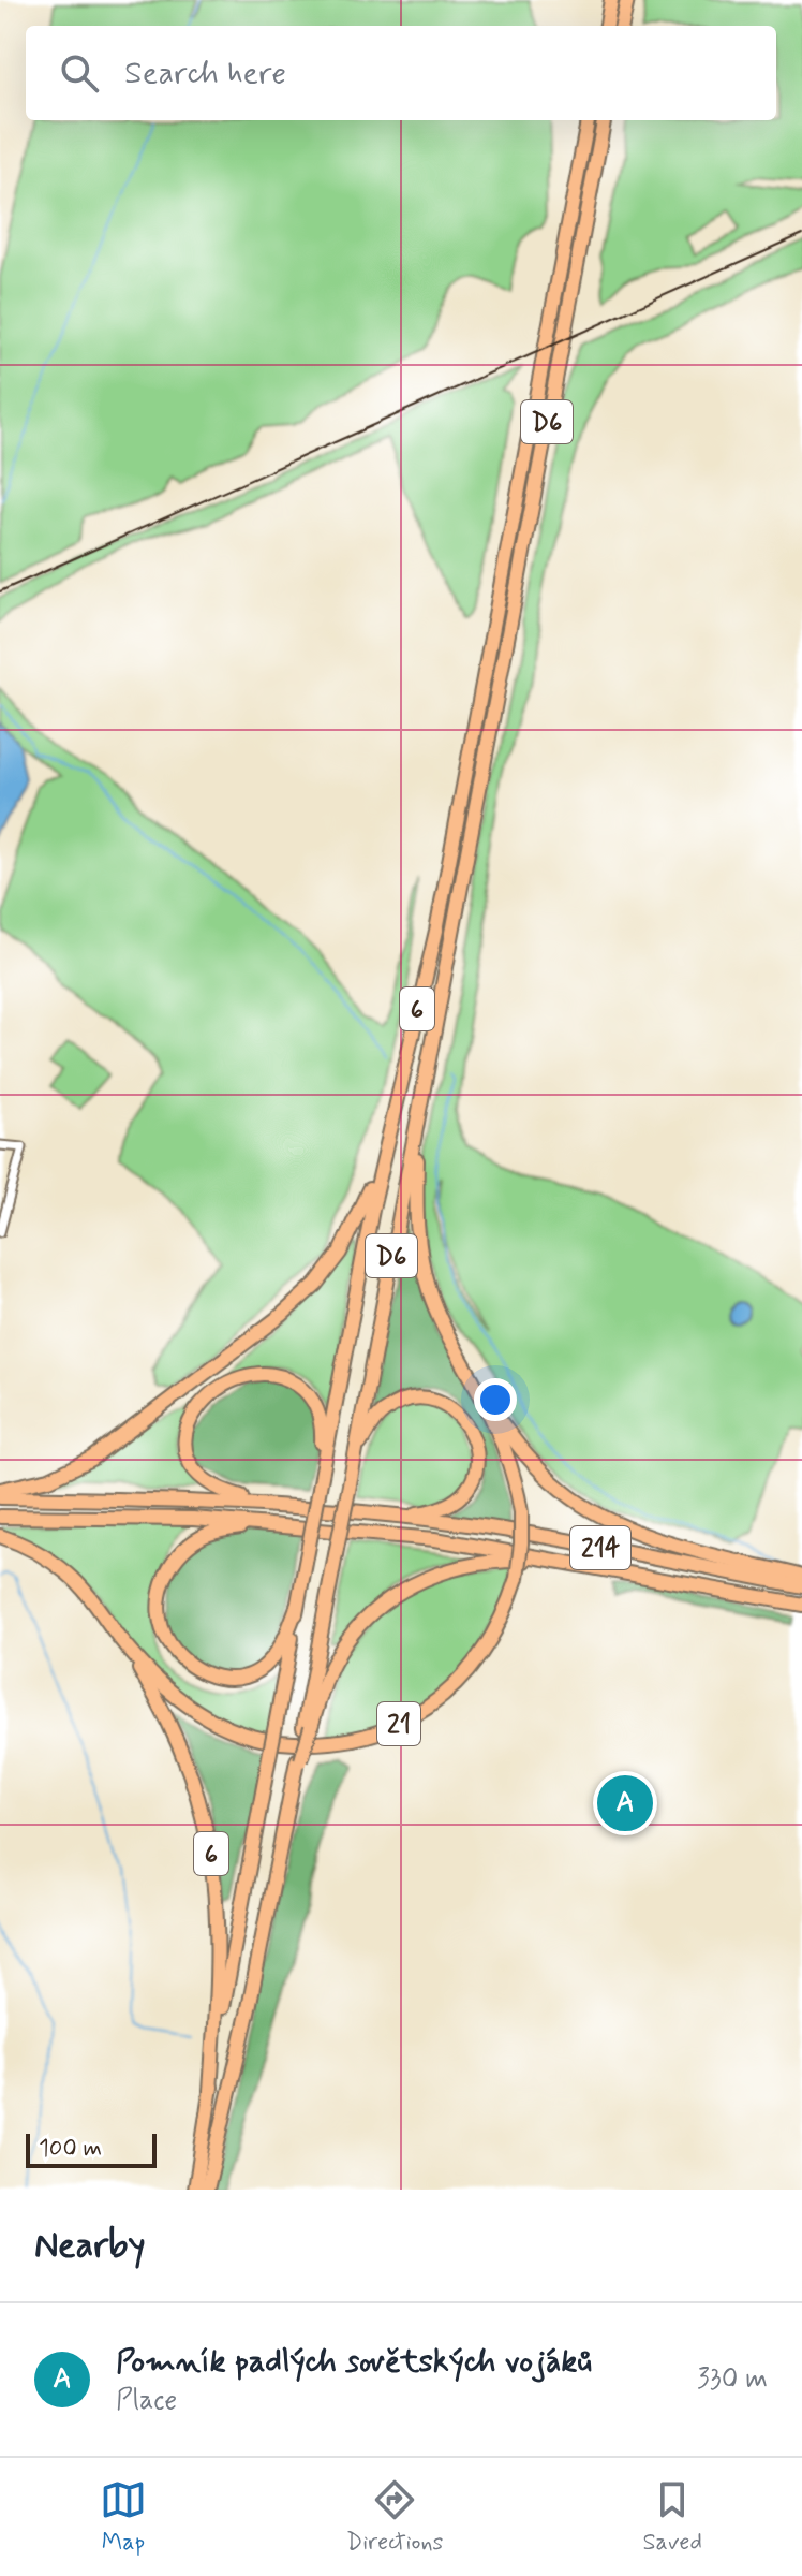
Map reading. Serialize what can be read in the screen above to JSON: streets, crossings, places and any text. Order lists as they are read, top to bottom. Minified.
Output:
{"streets":{"highway":["D6","6","214","21"]},"crossings":[["D6","6"],["D6","21"],["6","214"],["6","21"]],"scale_bar":"100 m","page":{"search":"Search here","pins":"A","scale":"100 m","heading":"Nearby","list":[{"mark":"A","name":"Pomník padlých sovětských vojáků","note":"Place","value":"330 m"}],"nav":["Map","Directions","Saved"]}}
